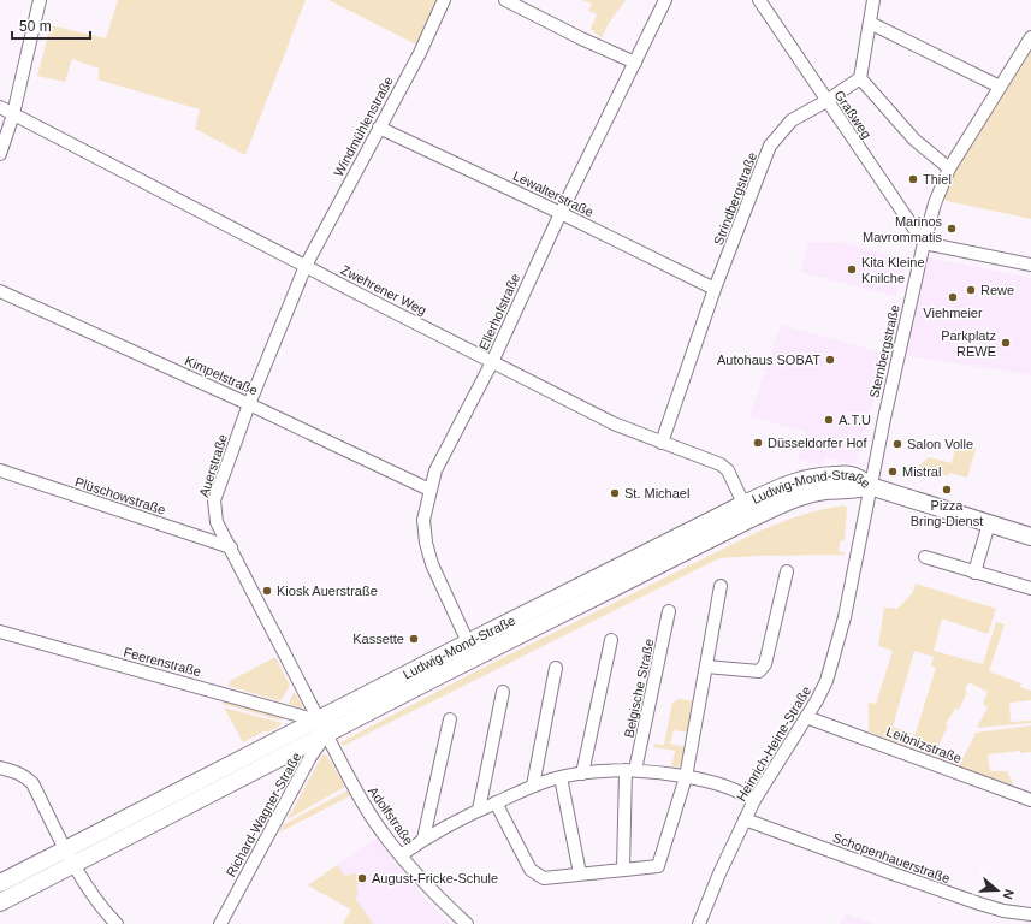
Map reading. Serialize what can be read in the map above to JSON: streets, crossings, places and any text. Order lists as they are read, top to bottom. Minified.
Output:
{"streets":{"main road":["Ludwig-Mond-Straße"],"street":["Graßweg","Windmühlenstraße","Lewalterstraße","Strindbergstraße","Zwehrener Weg","Ellerhofstraße","Sternbergstraße","Kimpelstraße","Auerstraße","Plüschowstraße","Feerenstraße","Belgische Straße","Heinrich-Heine-Straße","Leibnizstraße","Richard-Wagner-Straße","Adolfstraße","Schopenhauerstraße"]},"crossings":[["Graßweg","Strindbergstraße"],["Graßweg","Sternbergstraße"],["Windmühlenstraße","Lewalterstraße"],["Windmühlenstraße","Zwehrener Weg"],["Windmühlenstraße","Auerstraße"],["Lewalterstraße","Strindbergstraße"],["Lewalterstraße","Ellerhofstraße"],["Strindbergstraße","Zwehrener Weg"],["Zwehrener Weg","Ellerhofstraße"],["Zwehrener Weg","Auerstraße"],["Zwehrener Weg","Ludwig-Mond-Straße"],["Ellerhofstraße","Kimpelstraße"],["Ellerhofstraße","Ludwig-Mond-Straße"],["Sternbergstraße","Ludwig-Mond-Straße"],["Sternbergstraße","Heinrich-Heine-Straße"],["Kimpelstraße","Auerstraße"],["Auerstraße","Plüschowstraße"],["Auerstraße","Ludwig-Mond-Straße"],["Auerstraße","Feerenstraße"],["Auerstraße","Richard-Wagner-Straße"],["Auerstraße","Adolfstraße"],["Ludwig-Mond-Straße","Feerenstraße"],["Ludwig-Mond-Straße","Heinrich-Heine-Straße"],["Ludwig-Mond-Straße","Richard-Wagner-Straße"],["Ludwig-Mond-Straße","Adolfstraße"],["Feerenstraße","Richard-Wagner-Straße"],["Feerenstraße","Adolfstraße"],["Heinrich-Heine-Straße","Leibnizstraße"],["Heinrich-Heine-Straße","Schopenhauerstraße"],["Richard-Wagner-Straße","Adolfstraße"]],"places":["Thiel","Marinos Mavrommatis","Kita Kleine Knilche","Rewe","Viehmeier","Parkplatz REWE","Autohaus SOBAT","A.T.U","Düsseldorfer Hof","Salon Volle","Mistral","Pizza Bring-Dienst","St. Michael","Kiosk Auerstraße","Kassette","August-Fricke-Schule"],"scale_bar":"50 m","north":"right"}
